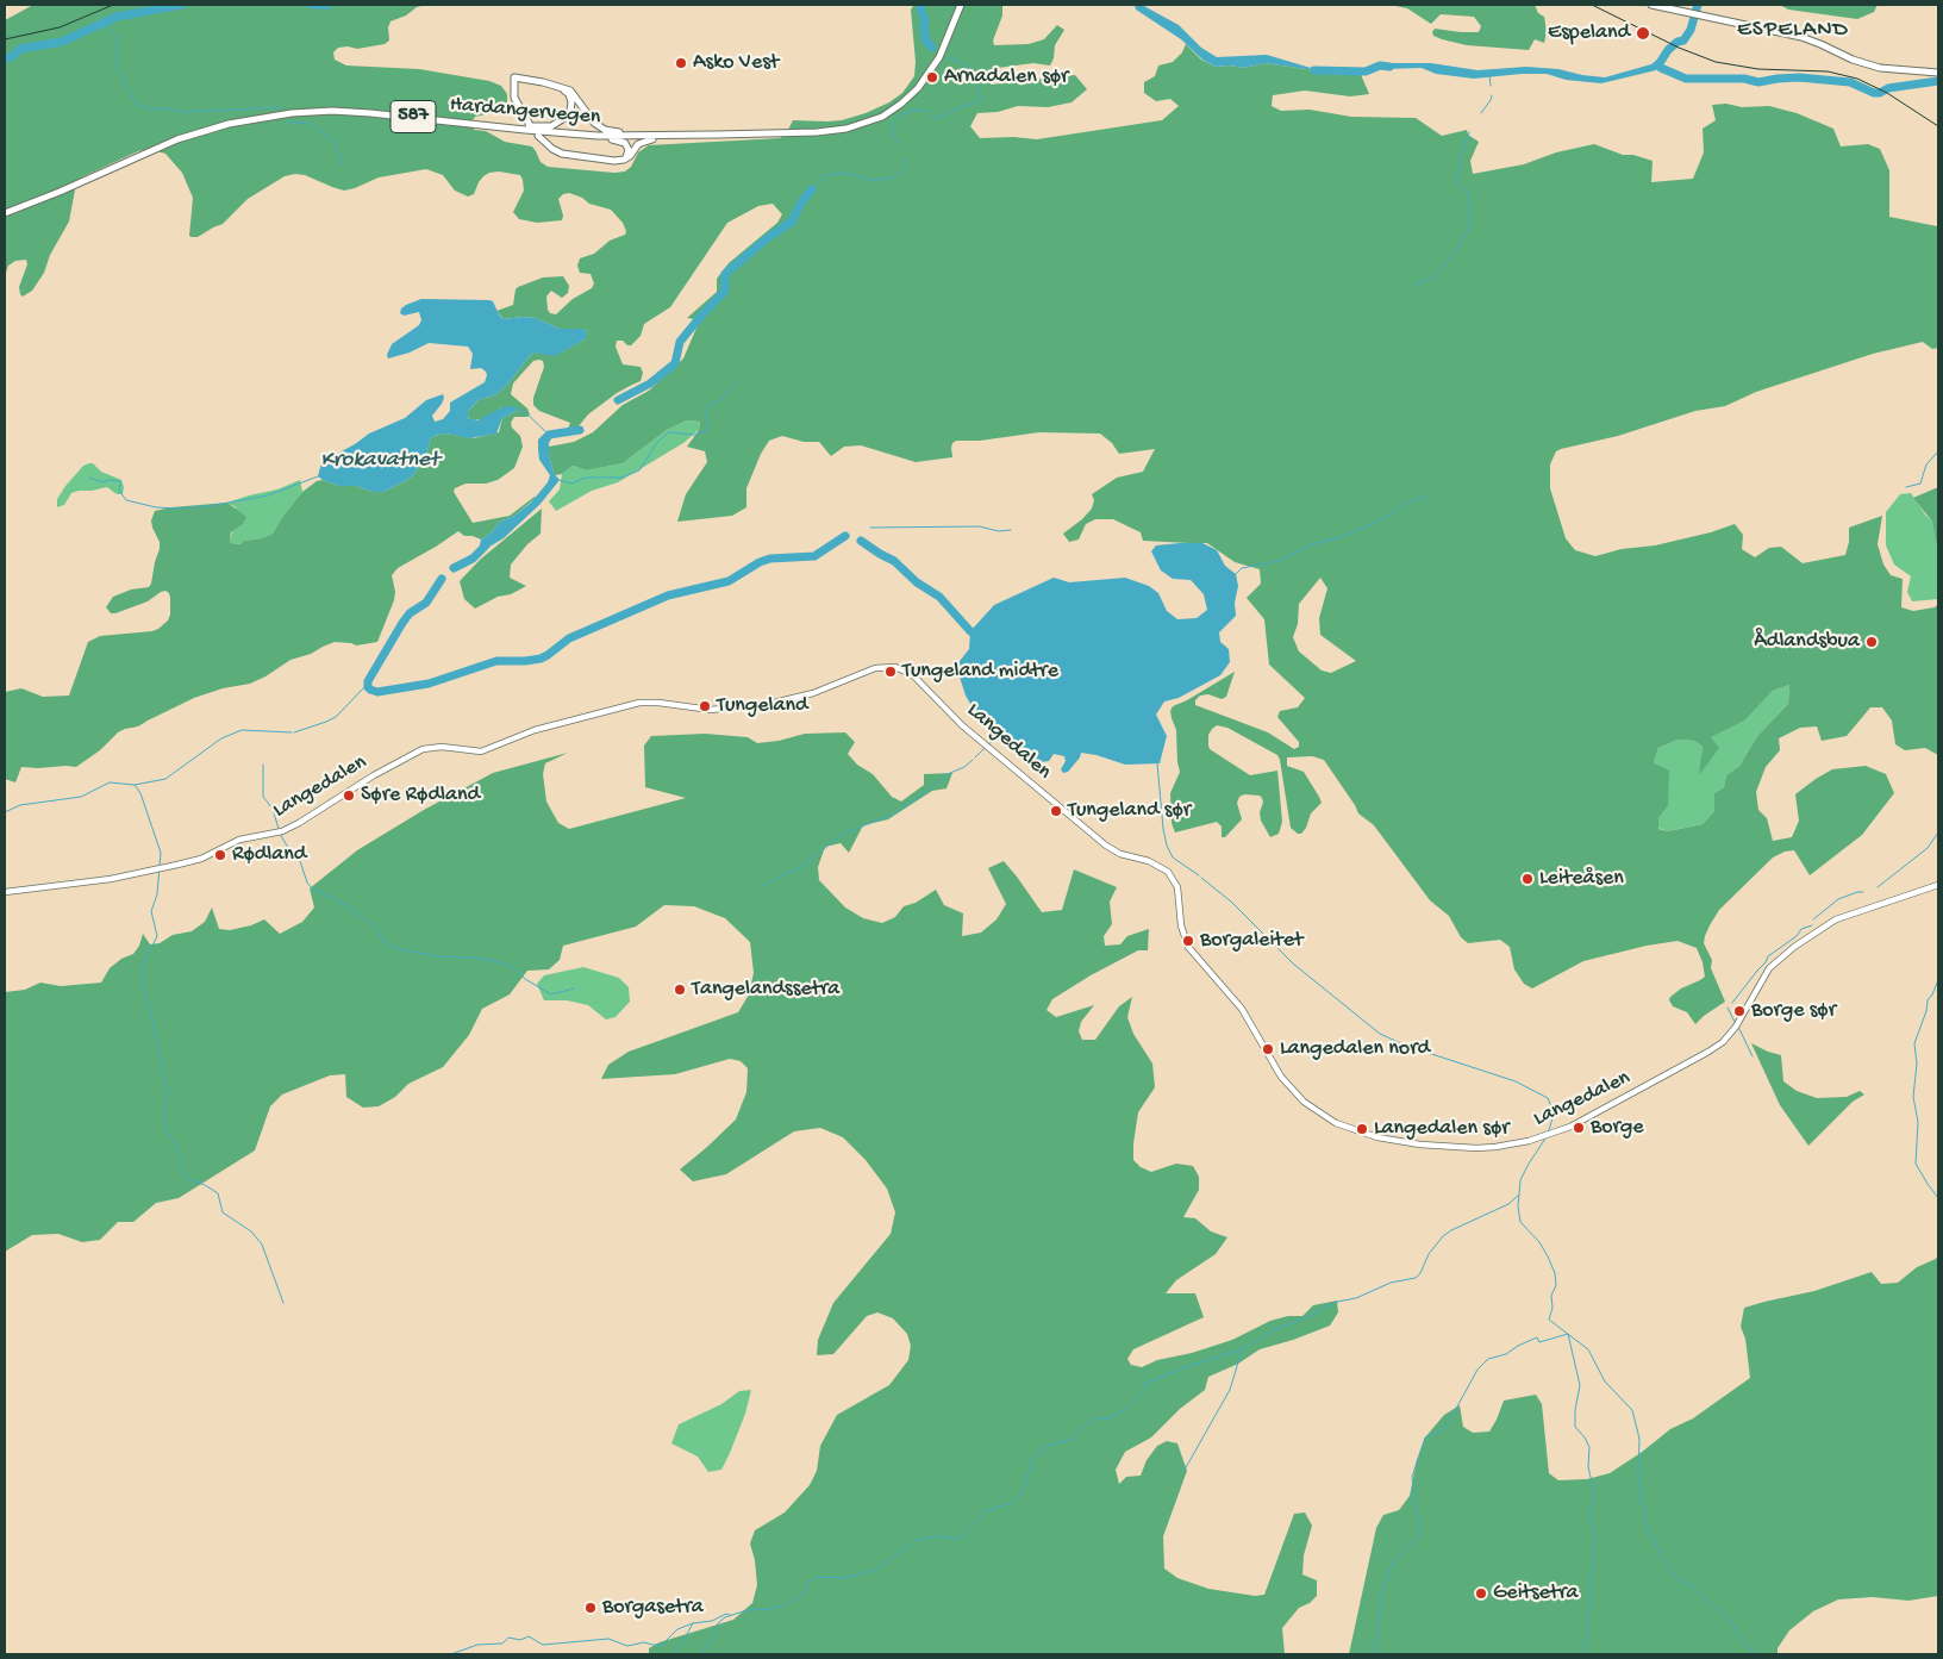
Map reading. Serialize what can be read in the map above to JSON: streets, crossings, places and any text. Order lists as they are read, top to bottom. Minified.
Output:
{"streets":{"main road":["Hardangervegen","587","Langedalen"]},"crossings":[["Hardangervegen","587"]],"districts":["ESPELAND"],"water":["Krokavatnet"],"places":["Espeland","Asko Vest","Arnadalen sør","Ådlandsbua","Tungeland midtre","Tungeland","Søre Rødland","Tungeland sør","Rødland","Leiteåsen","Borgaleitet","Tangelandssetra","Borge sør","Langedalen nord","Borge","Langedalen sør","Geitsetra","Borgasetra"]}
